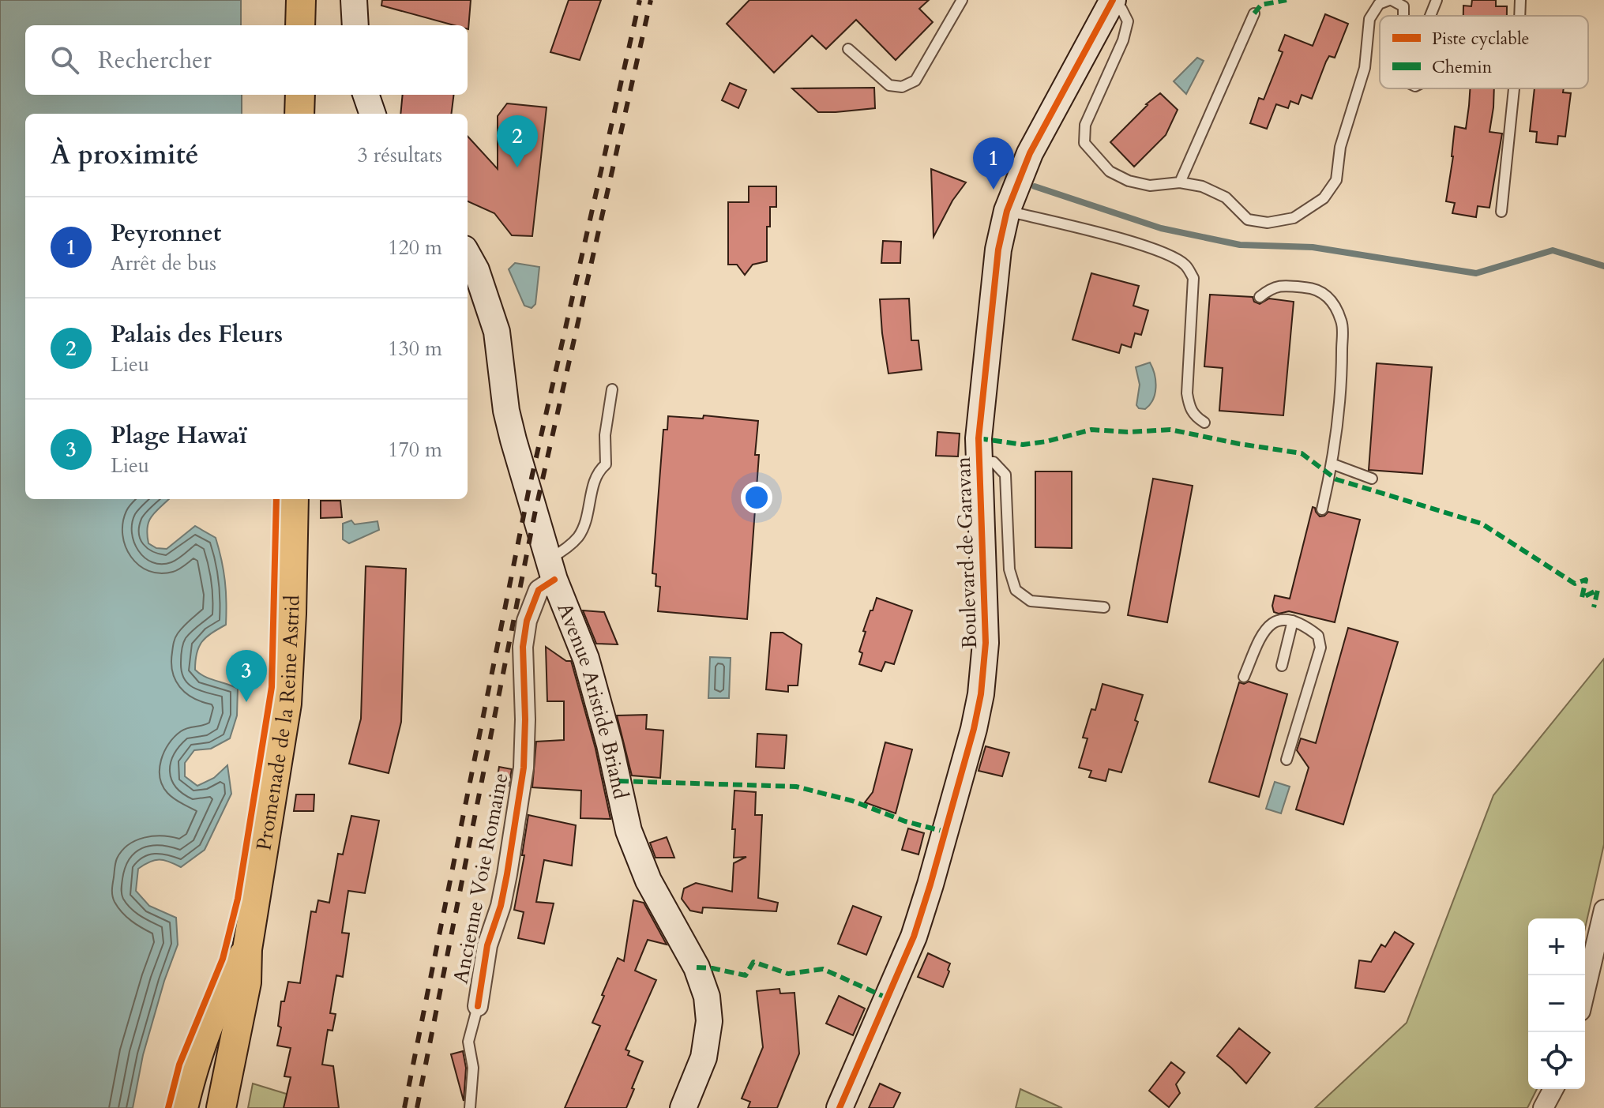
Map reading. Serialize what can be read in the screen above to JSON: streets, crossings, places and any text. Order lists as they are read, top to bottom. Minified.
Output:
{"streets":{"main road":["Promenade de la Reine Astrid"],"street":["Boulevard de Garavan","Avenue Aristide Briand","Ancienne Voie Romaine"]},"crossings":[["Avenue Aristide Briand","Ancienne Voie Romaine"]],"legend":["Piste cyclable","Chemin"],"page":{"search":"Rechercher","heading":["À proximité","3 résultats"],"pins":["2","1","3"],"list":[{"mark":"1","name":"Peyronnet","note":"Arrêt de bus","value":"120 m"},{"mark":"2","name":"Palais des Fleurs","note":"Lieu","value":"130 m"},{"mark":"3","name":"Plage Hawaï","note":"Lieu","value":"170 m"}],"map_buttons":["+","−"]}}
